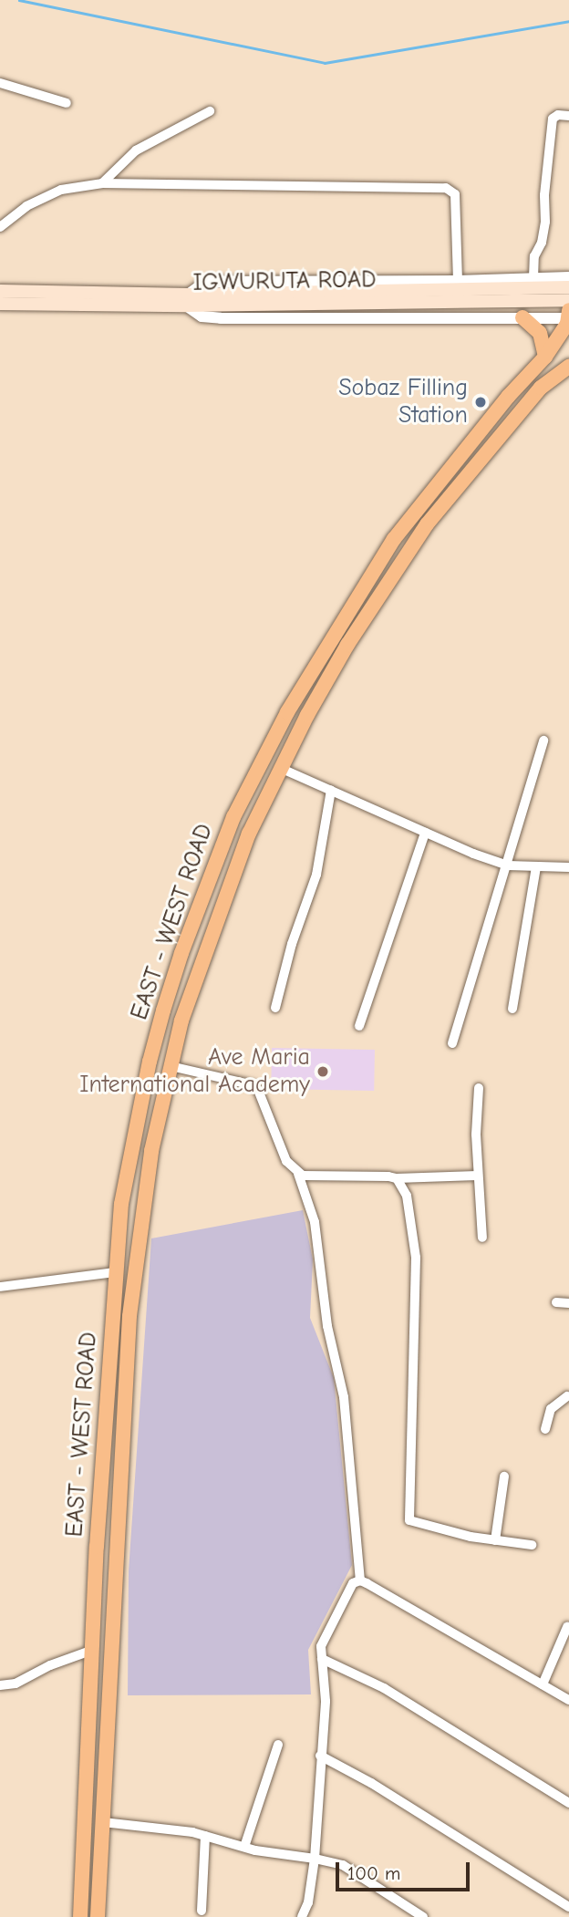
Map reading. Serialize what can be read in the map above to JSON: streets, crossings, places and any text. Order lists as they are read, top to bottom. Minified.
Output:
{"streets":{"main road":["IGWURUTA ROAD","EAST - WEST ROAD"]},"places":["Sobaz Filling Station","Ave Maria International Academy"],"scale_bar":"100 m"}
